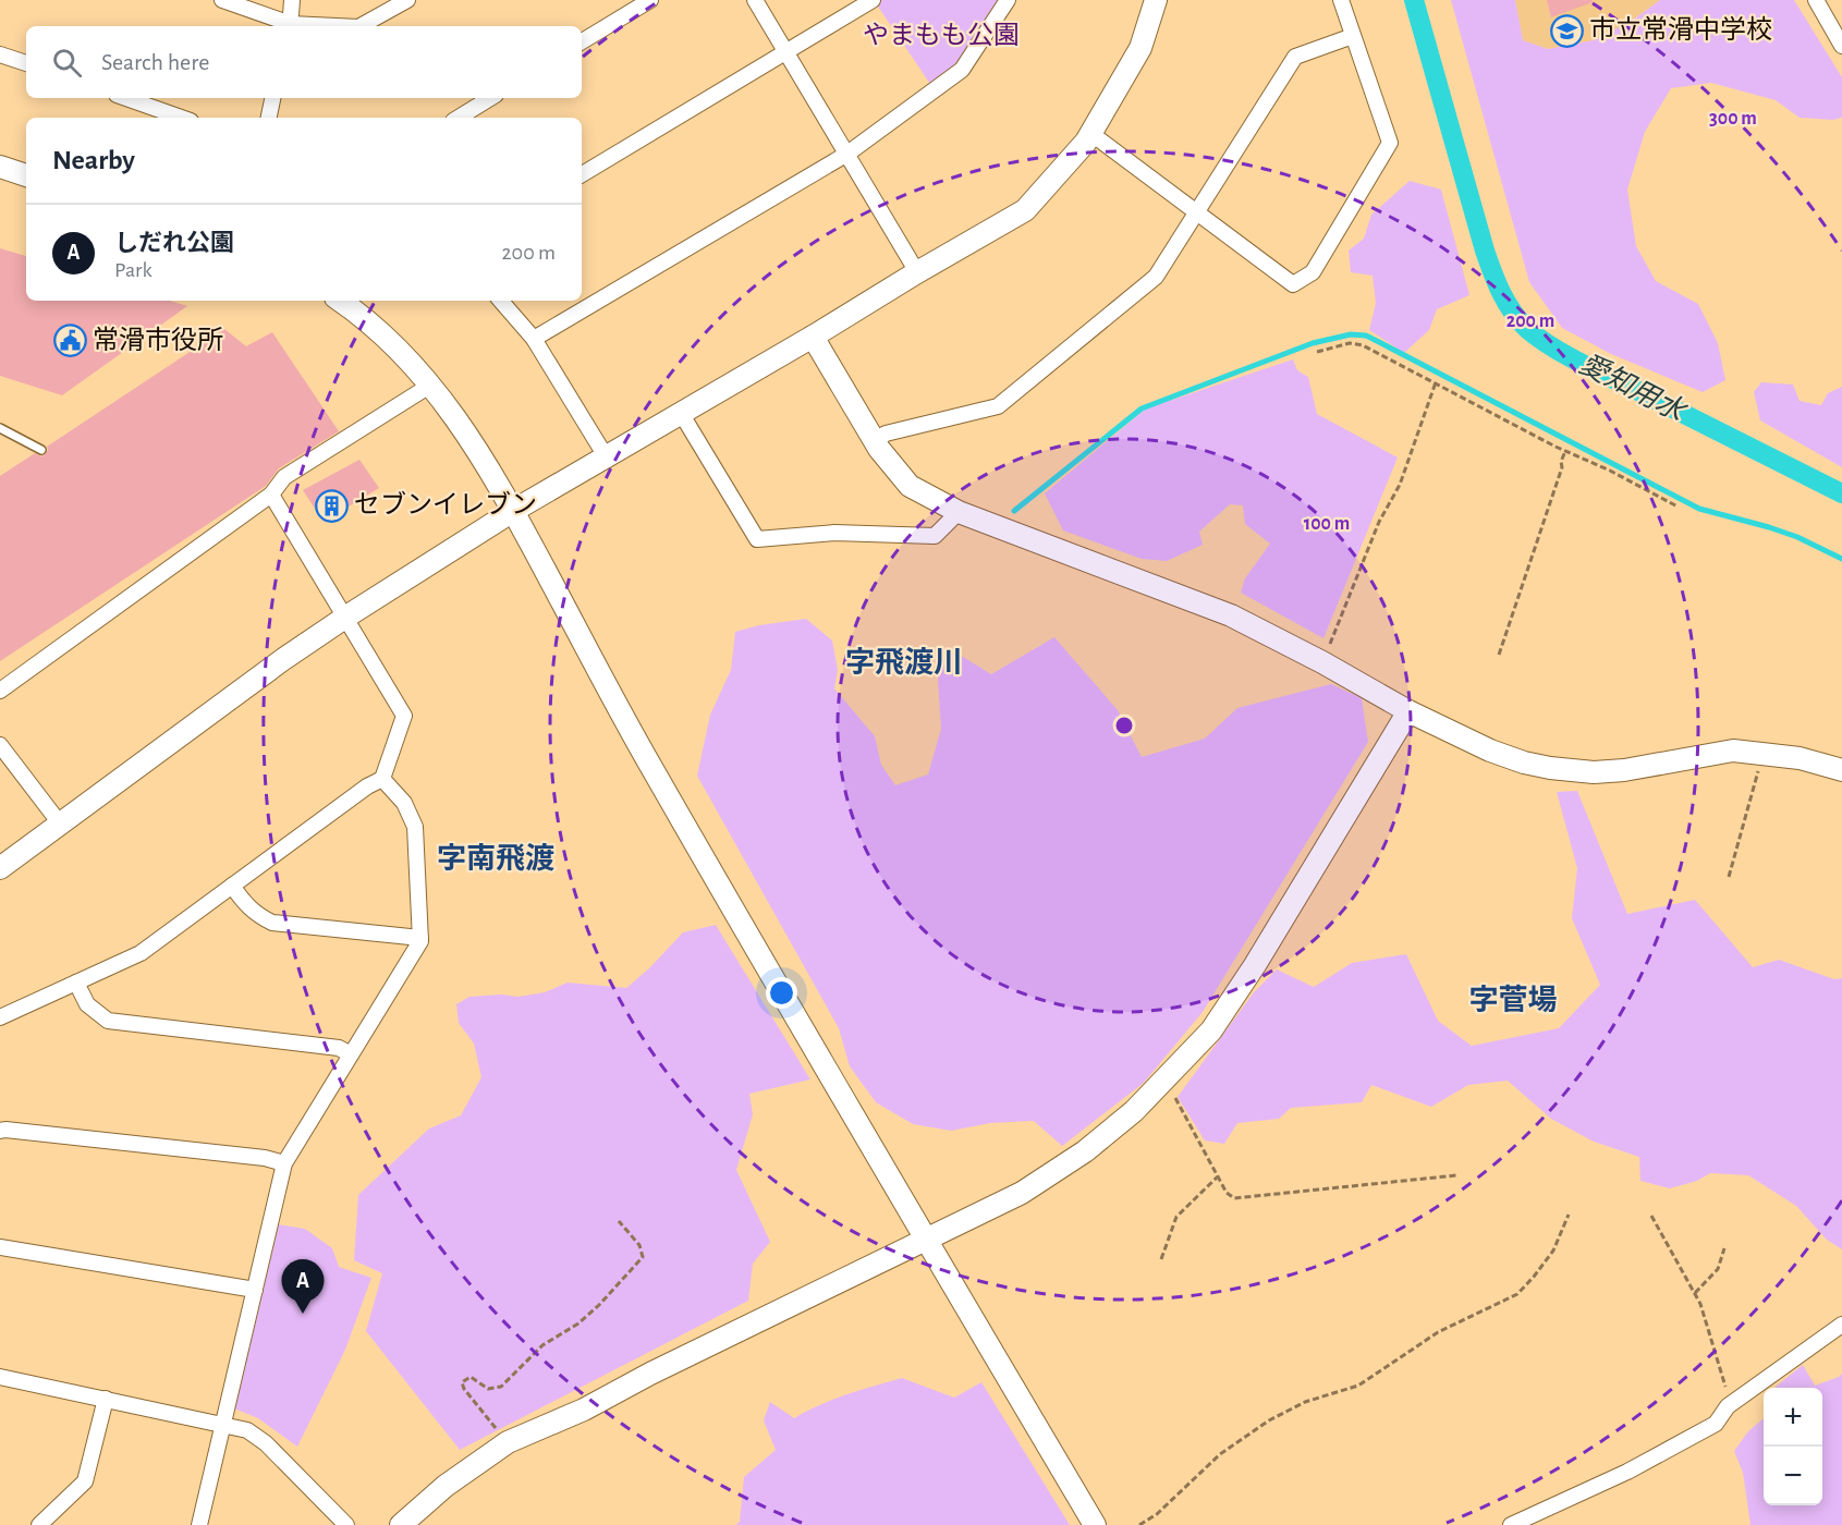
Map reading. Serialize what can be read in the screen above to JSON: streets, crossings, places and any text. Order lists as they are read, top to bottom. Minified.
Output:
{"districts":["字飛渡川","字南飛渡","字菅場"],"water":["愛知用水"],"parks":["やまもも公園"],"places":{"school or university":["市立常滑中学校"],"public building":["常滑市役所"],"building":["セブンイレブン"]},"page":{"search":"Search here","heading":"Nearby","list":[{"mark":"A","name":"しだれ公園","note":"Park","value":"200 m"}],"pins":"A","map_buttons":["+","−"]},"rings":["300 m","200 m","100 m"]}
